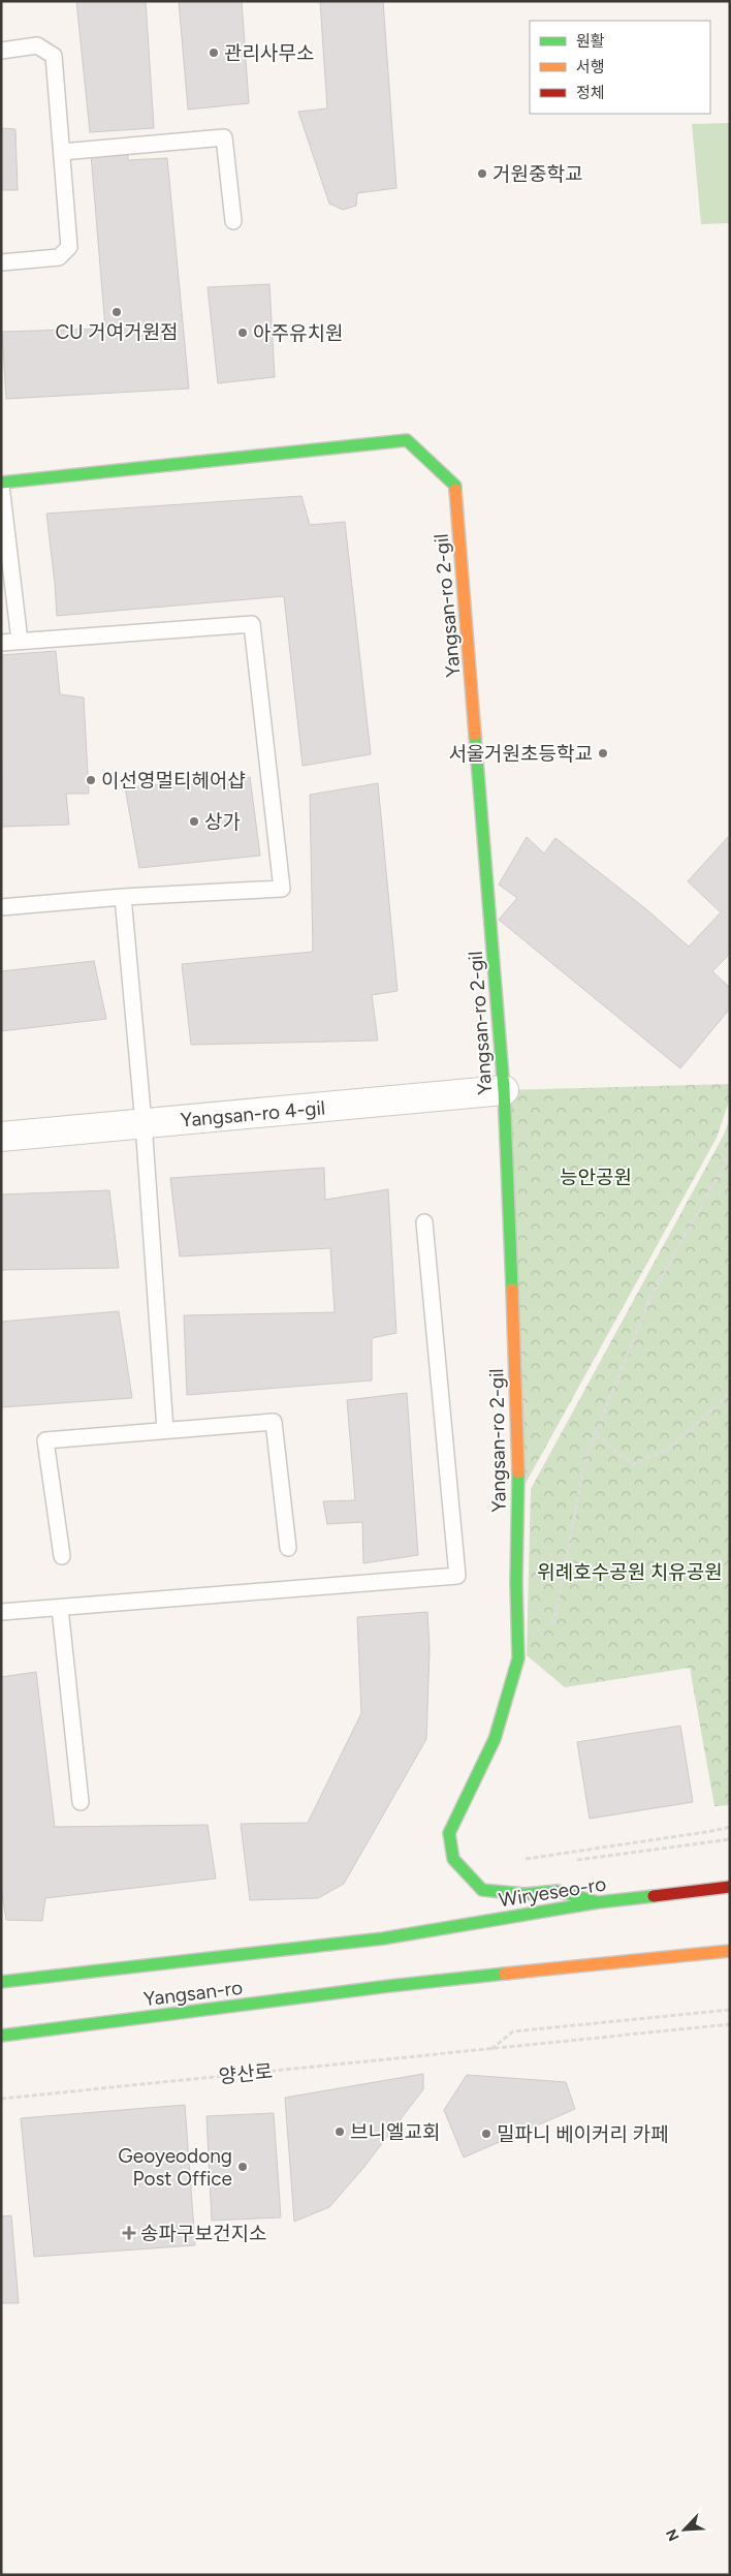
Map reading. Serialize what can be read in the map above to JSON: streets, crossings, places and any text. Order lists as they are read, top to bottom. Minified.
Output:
{"streets":{"street":["Yangsan-ro 2-gil","Yangsan-ro 4-gil","Wiryeseo-ro","Yangsan-ro"],"path":["양산로"]},"crossings":[["Yangsan-ro 2-gil","Yangsan-ro 4-gil"],["Yangsan-ro 2-gil","Wiryeseo-ro"],["Wiryeseo-ro","Yangsan-ro"]],"parks":["능안공원","위례호수공원 치유공원"],"places":{"other":["관리사무소","거원중학교","CU 거여거원점","아주유치원","서울거원초등학교","이선영멀티헤어샵","상가","브니엘교회","밀파니 베이커리 카페","Geoyeodong Post Office"],"health":["송파구보건지소"]},"legend":["원활","서행","정체"],"north":"bottom left"}
